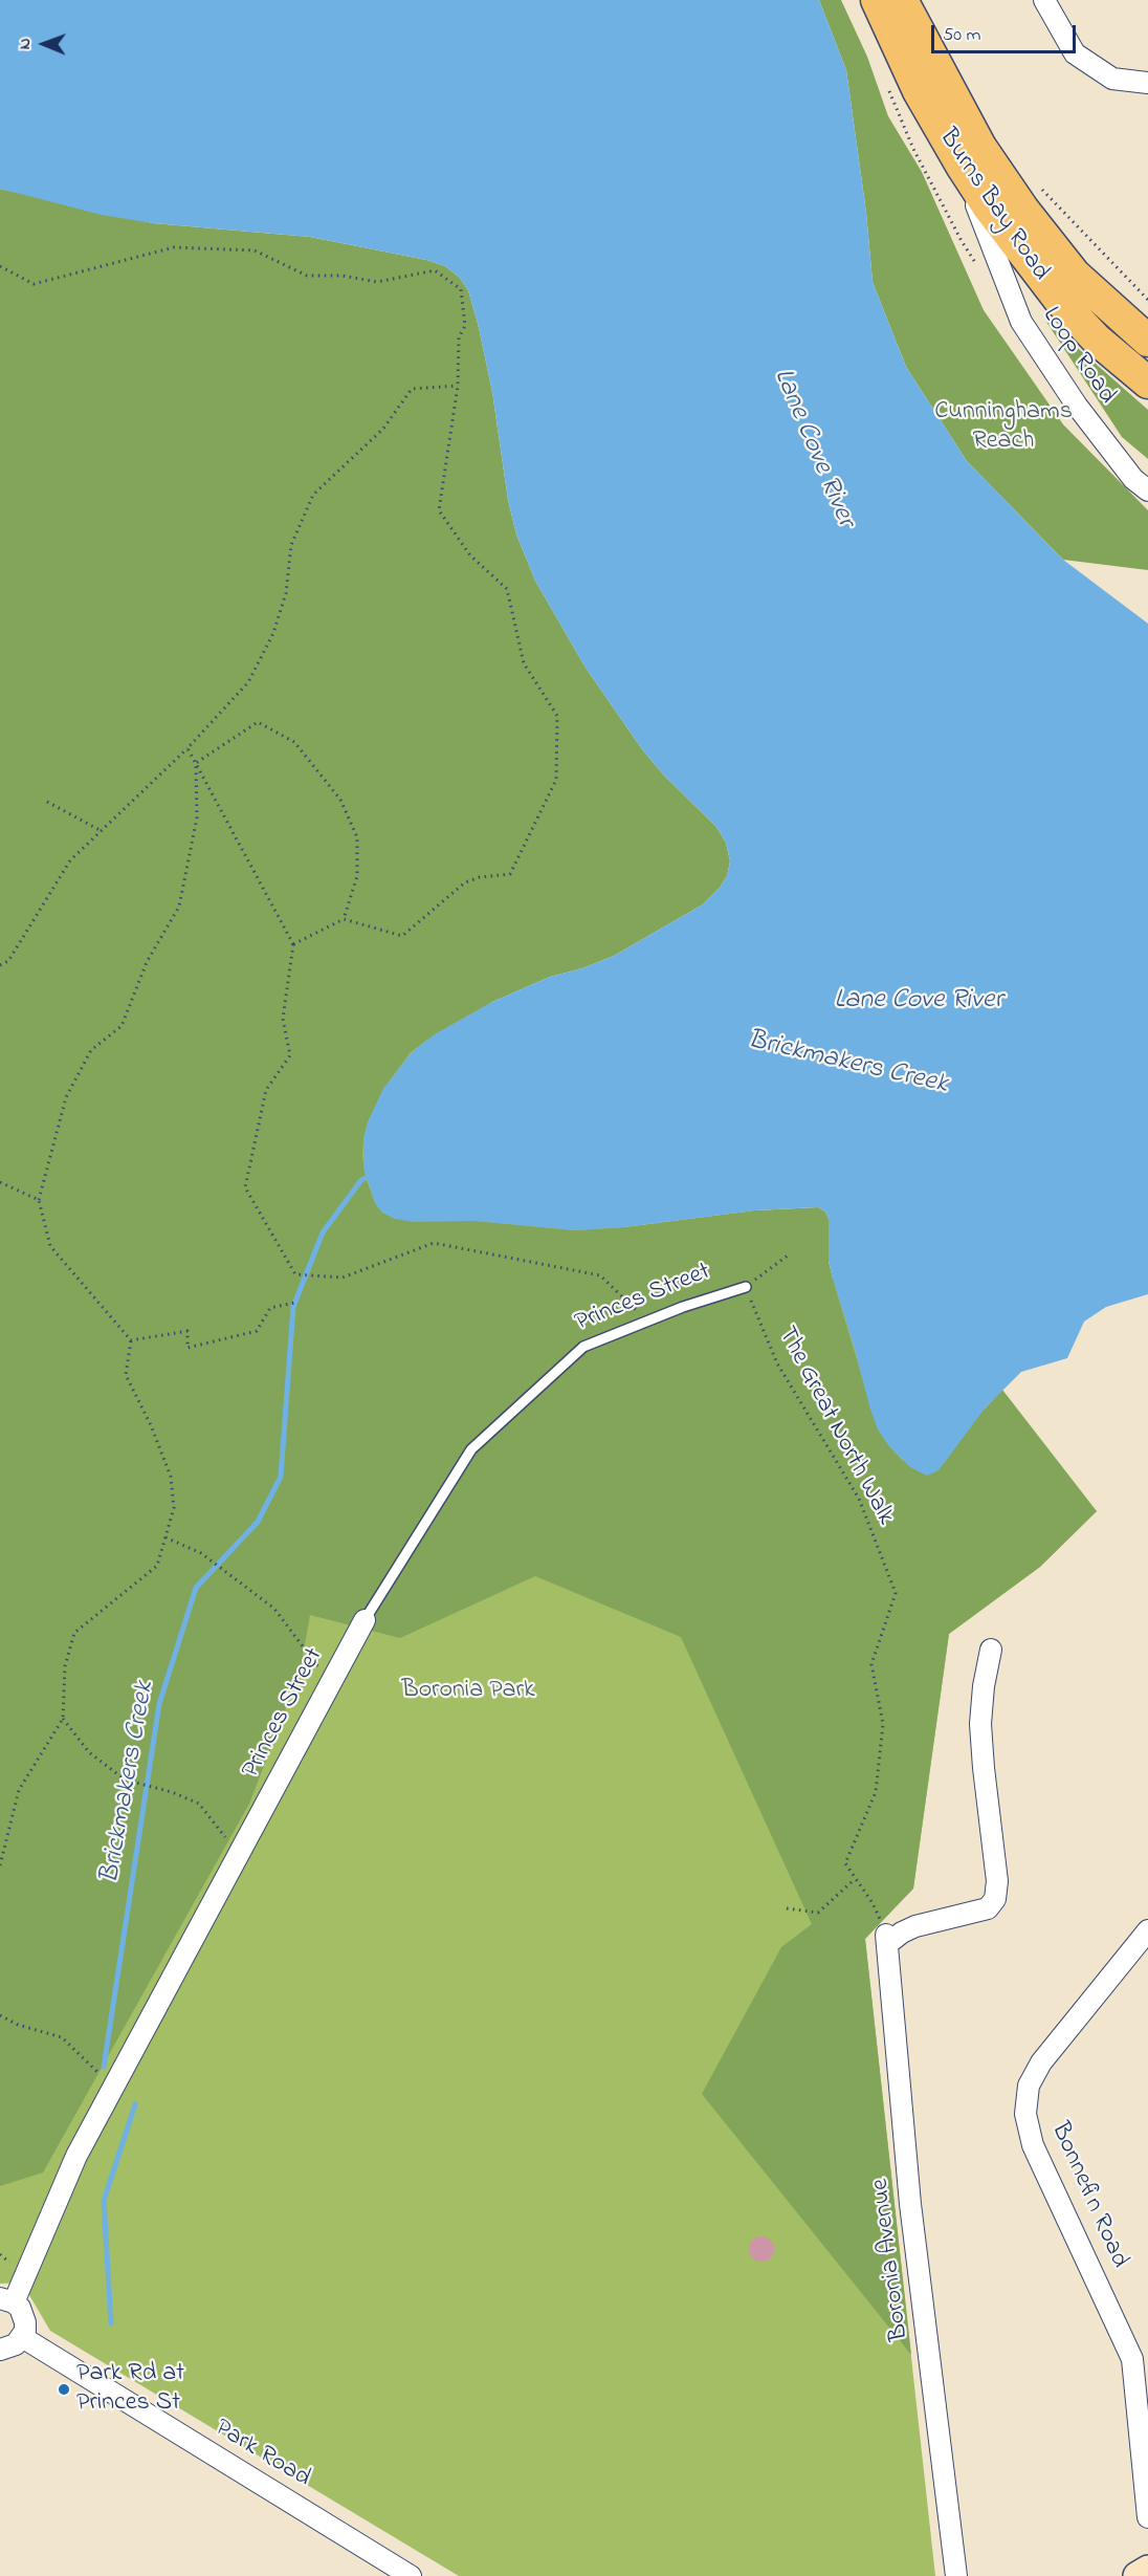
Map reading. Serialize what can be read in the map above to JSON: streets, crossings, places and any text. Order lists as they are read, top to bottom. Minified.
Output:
{"streets":{"main road":["Burns Bay Road"],"street":["Loop Road","Princes Street","Bonnefin Road","Boronia Avenue","Park Road"],"path":["The Great North Walk"]},"crossings":[["Burns Bay Road","Loop Road"],["Princes Street","The Great North Walk"],["The Great North Walk","Boronia Avenue"]],"water":["Lane Cove River","Brickmakers Creek"],"parks":["Cunninghams Reach","Boronia Park"],"places":["Park Rd at Princes St"],"scale_bar":"50 m","north":"left"}
